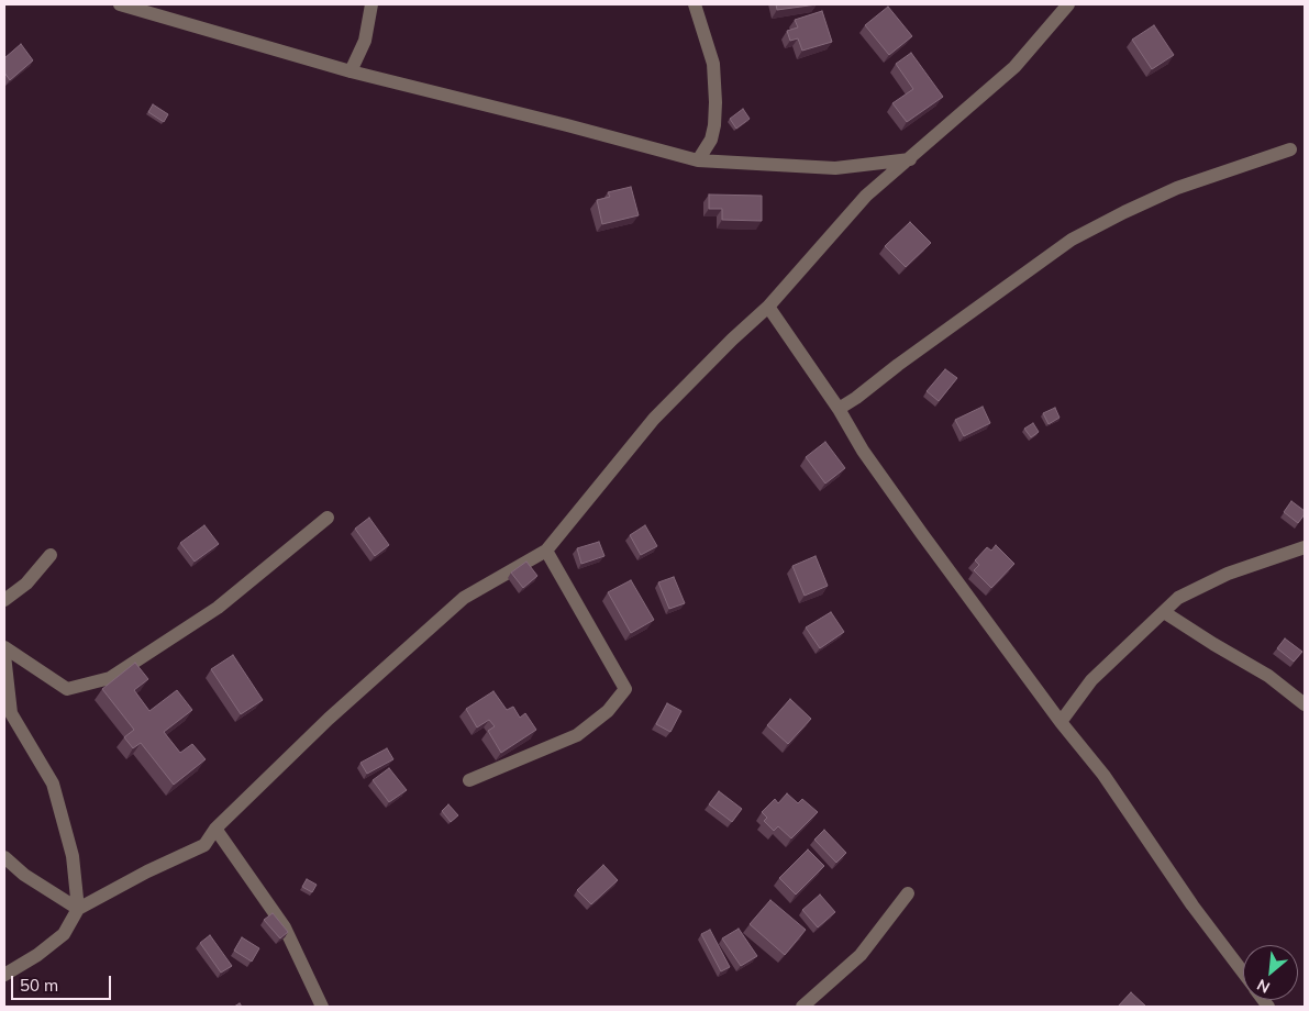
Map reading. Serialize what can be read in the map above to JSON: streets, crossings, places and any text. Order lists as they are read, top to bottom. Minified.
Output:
{"scale_bar":"50 m","north":"bottom left"}
